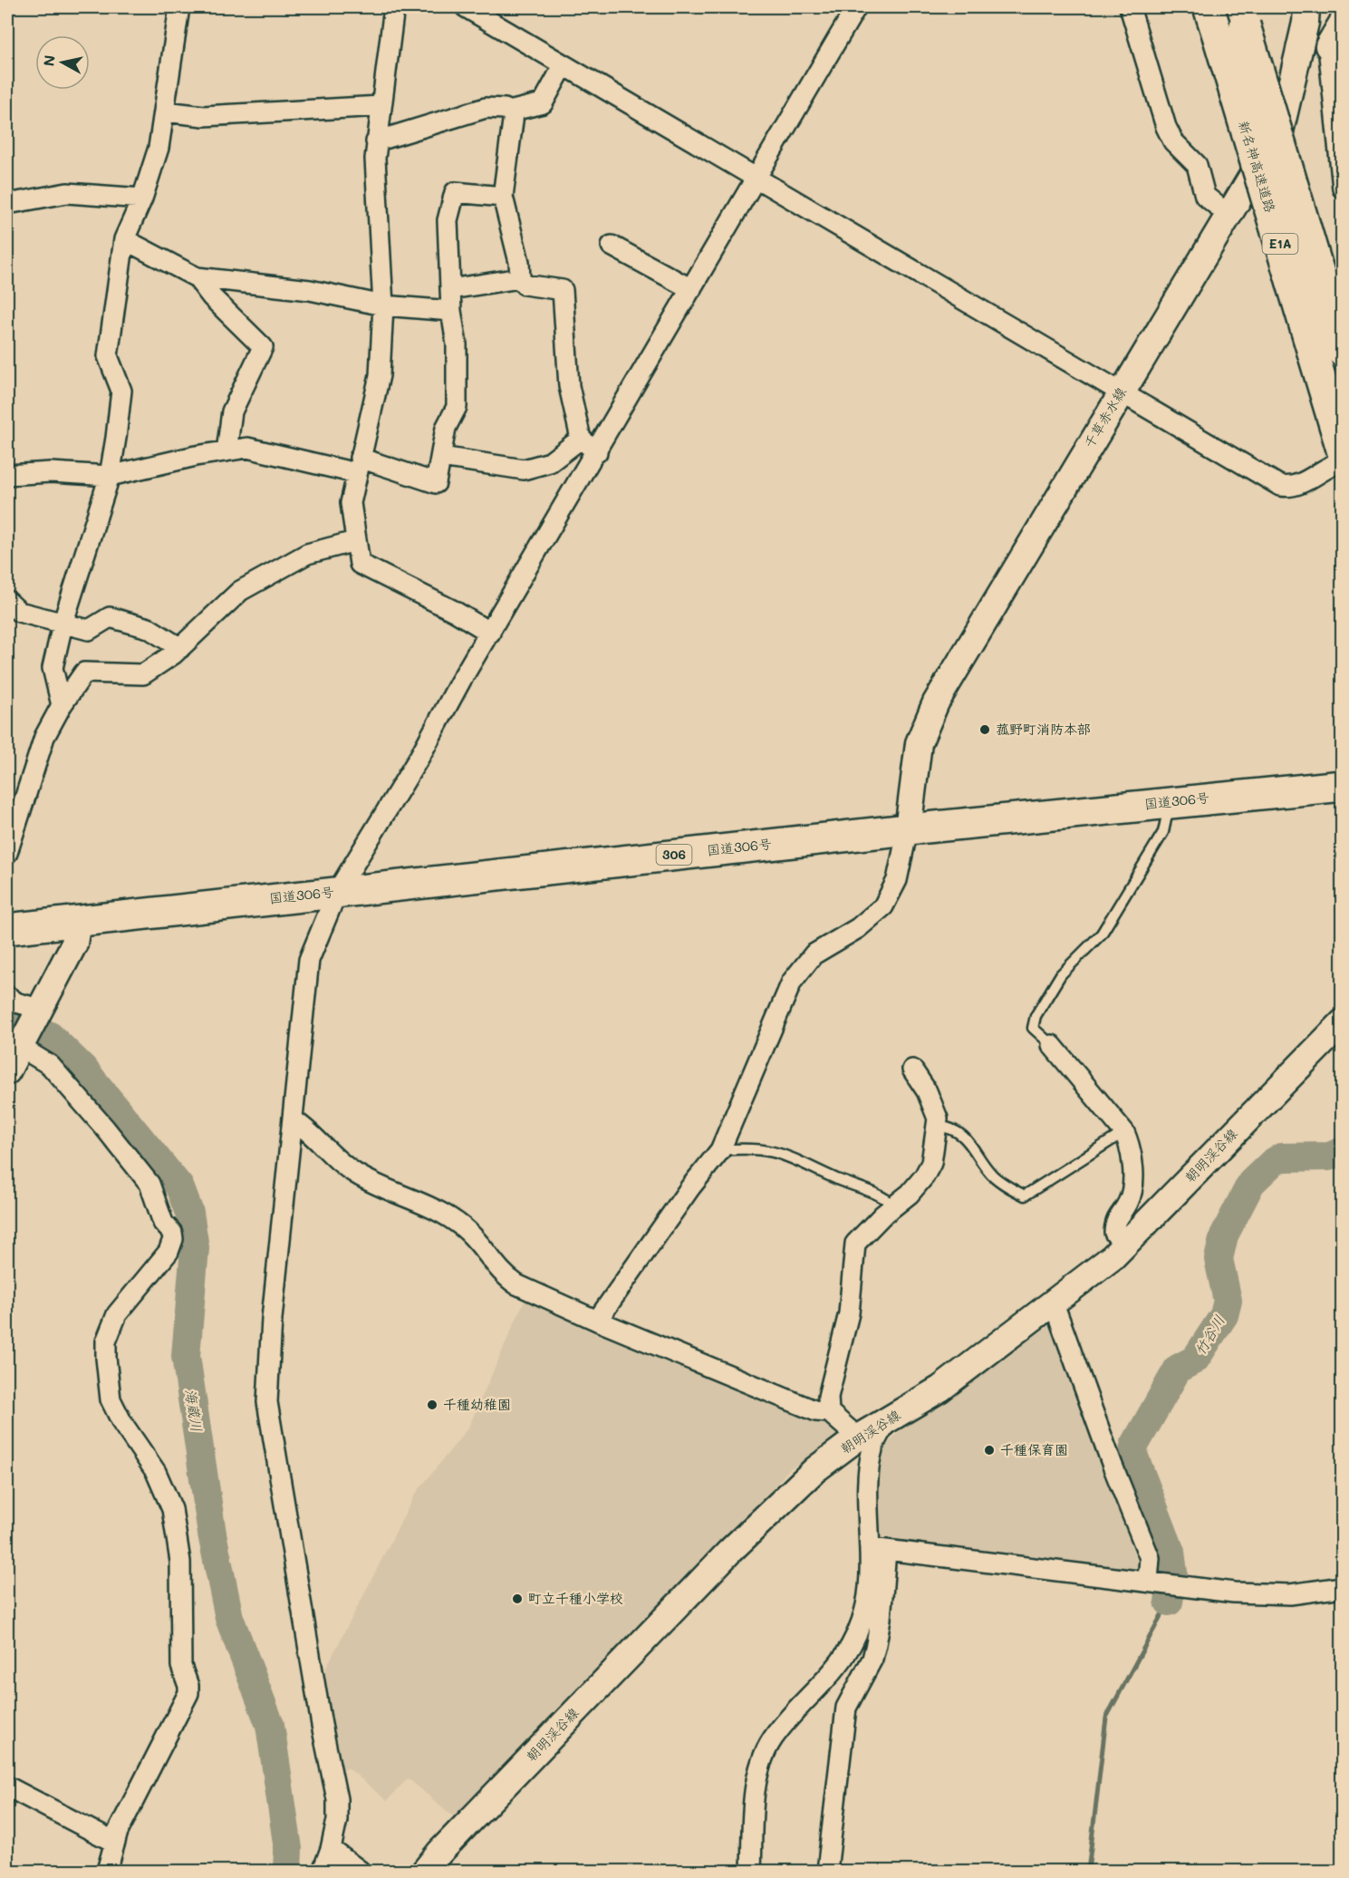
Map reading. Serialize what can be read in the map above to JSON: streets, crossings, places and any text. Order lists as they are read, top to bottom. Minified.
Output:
{"streets":{"highway":["新名神高速道路","E1A","国道306号","306"],"main road":["千草赤水線","朝明渓谷線"]},"crossings":[["千草赤水線","国道306号"]],"water":["竹谷川","海蔵川"],"places":["菰野町消防本部","千種幼稚園","千種保育園","町立千種小学校"],"north":"left"}
